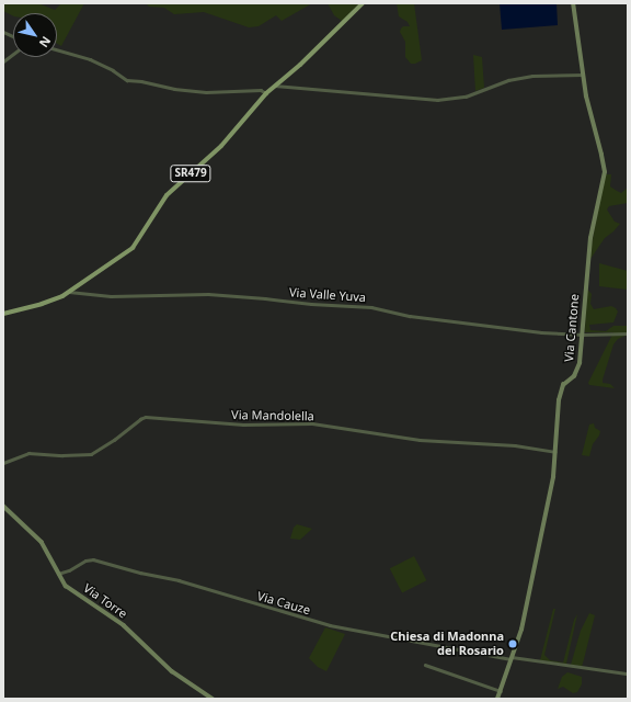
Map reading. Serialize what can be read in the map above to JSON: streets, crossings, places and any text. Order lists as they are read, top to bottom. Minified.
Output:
{"streets":{"main road":["SR479","Via Cantone","Via Torre"],"street":["Via Valle Yuva","Via Mandolella","Via Cauze"]},"crossings":[["SR479","Via Valle Yuva"],["Via Valle Yuva","Via Cantone"],["Via Cantone","Via Mandolella"],["Via Cantone","Via Cauze"],["Via Torre","Via Cauze"]],"places":["Chiesa di Madonna del Rosario"],"north":"bottom right"}
